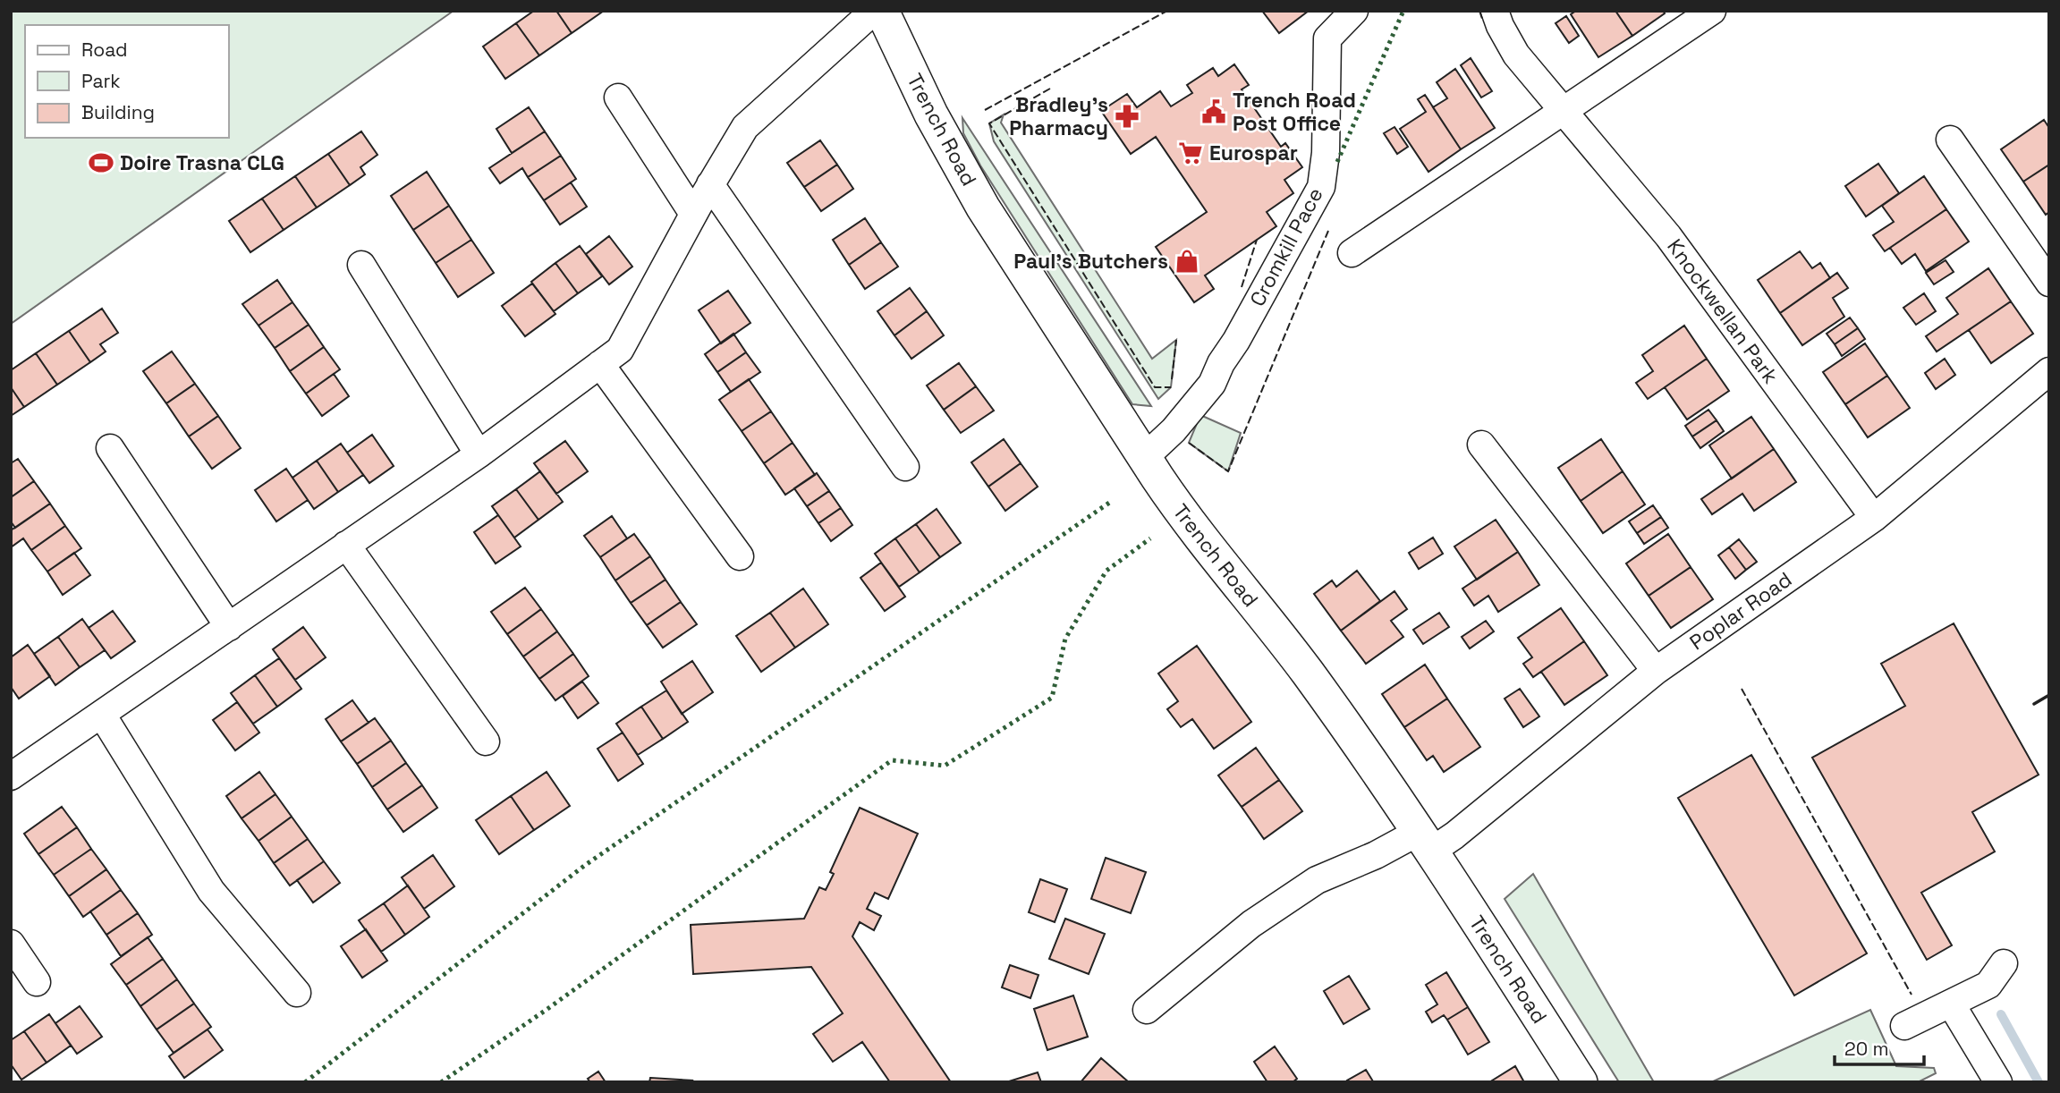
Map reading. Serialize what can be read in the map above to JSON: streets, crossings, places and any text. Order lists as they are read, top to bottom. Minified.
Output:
{"streets":{"street":["Trench Road","Cromkill Pace","Knockwellan Park","Poplar Road"]},"crossings":[["Trench Road","Cromkill Pace"],["Trench Road","Poplar Road"],["Knockwellan Park","Poplar Road"]],"places":{"public building":["Trench Road Post Office"],"pharmacy":["Bradley's Pharmacy"],"supermarket":["Eurospar"],"sports":["Doire Trasna CLG"],"shop":["Paul's Butchers"]},"legend":["Road","Park","Building"],"scale_bar":"20 m"}
